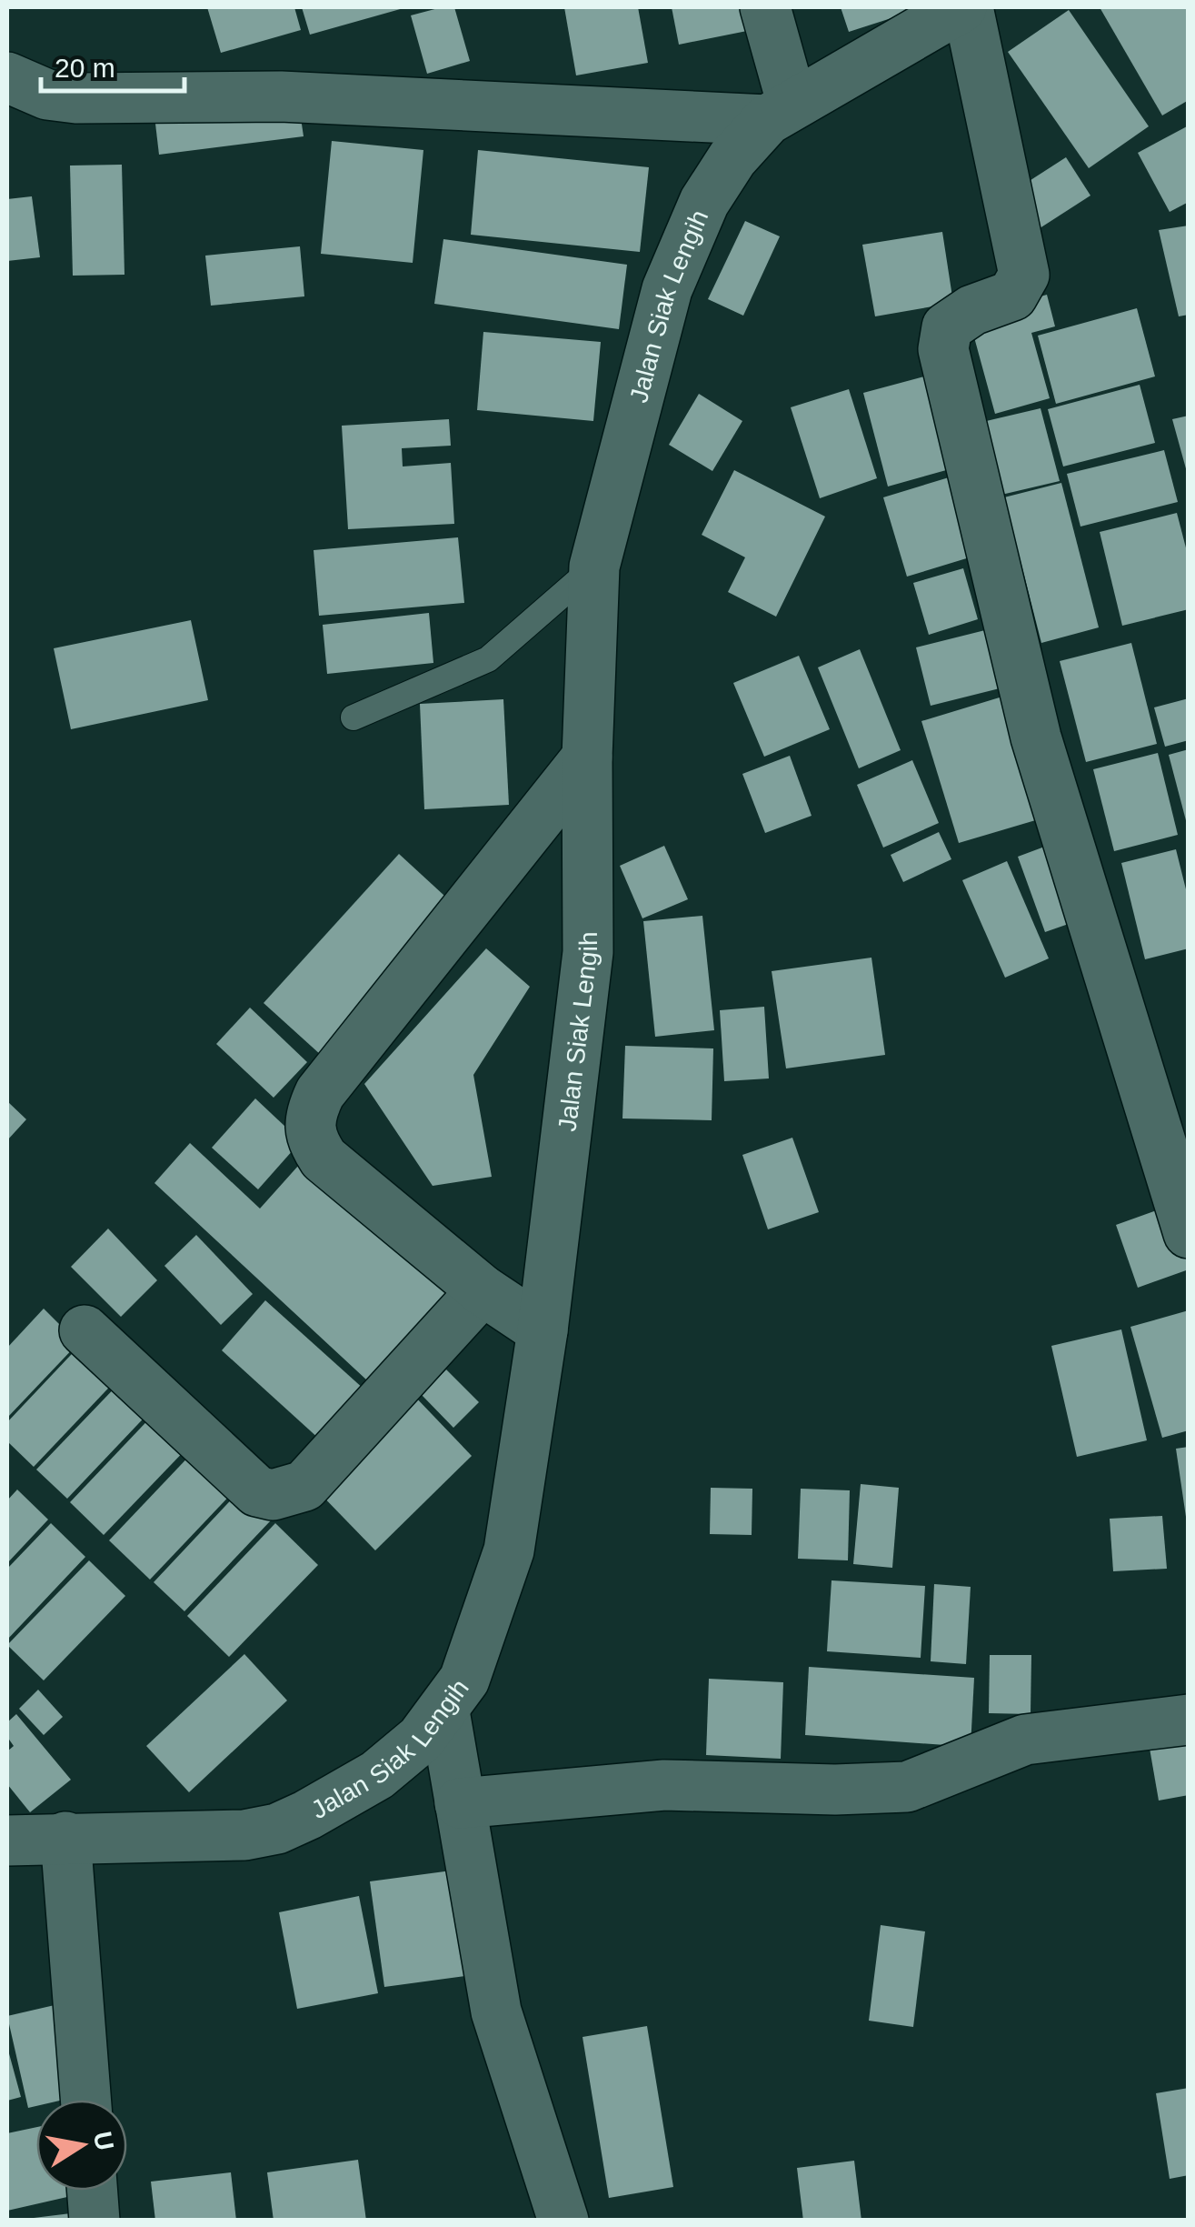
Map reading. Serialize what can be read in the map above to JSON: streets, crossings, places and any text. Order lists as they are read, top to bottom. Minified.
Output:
{"streets":{"street":["Jalan Siak Lengih"]},"scale_bar":"20 m","north":"right"}
